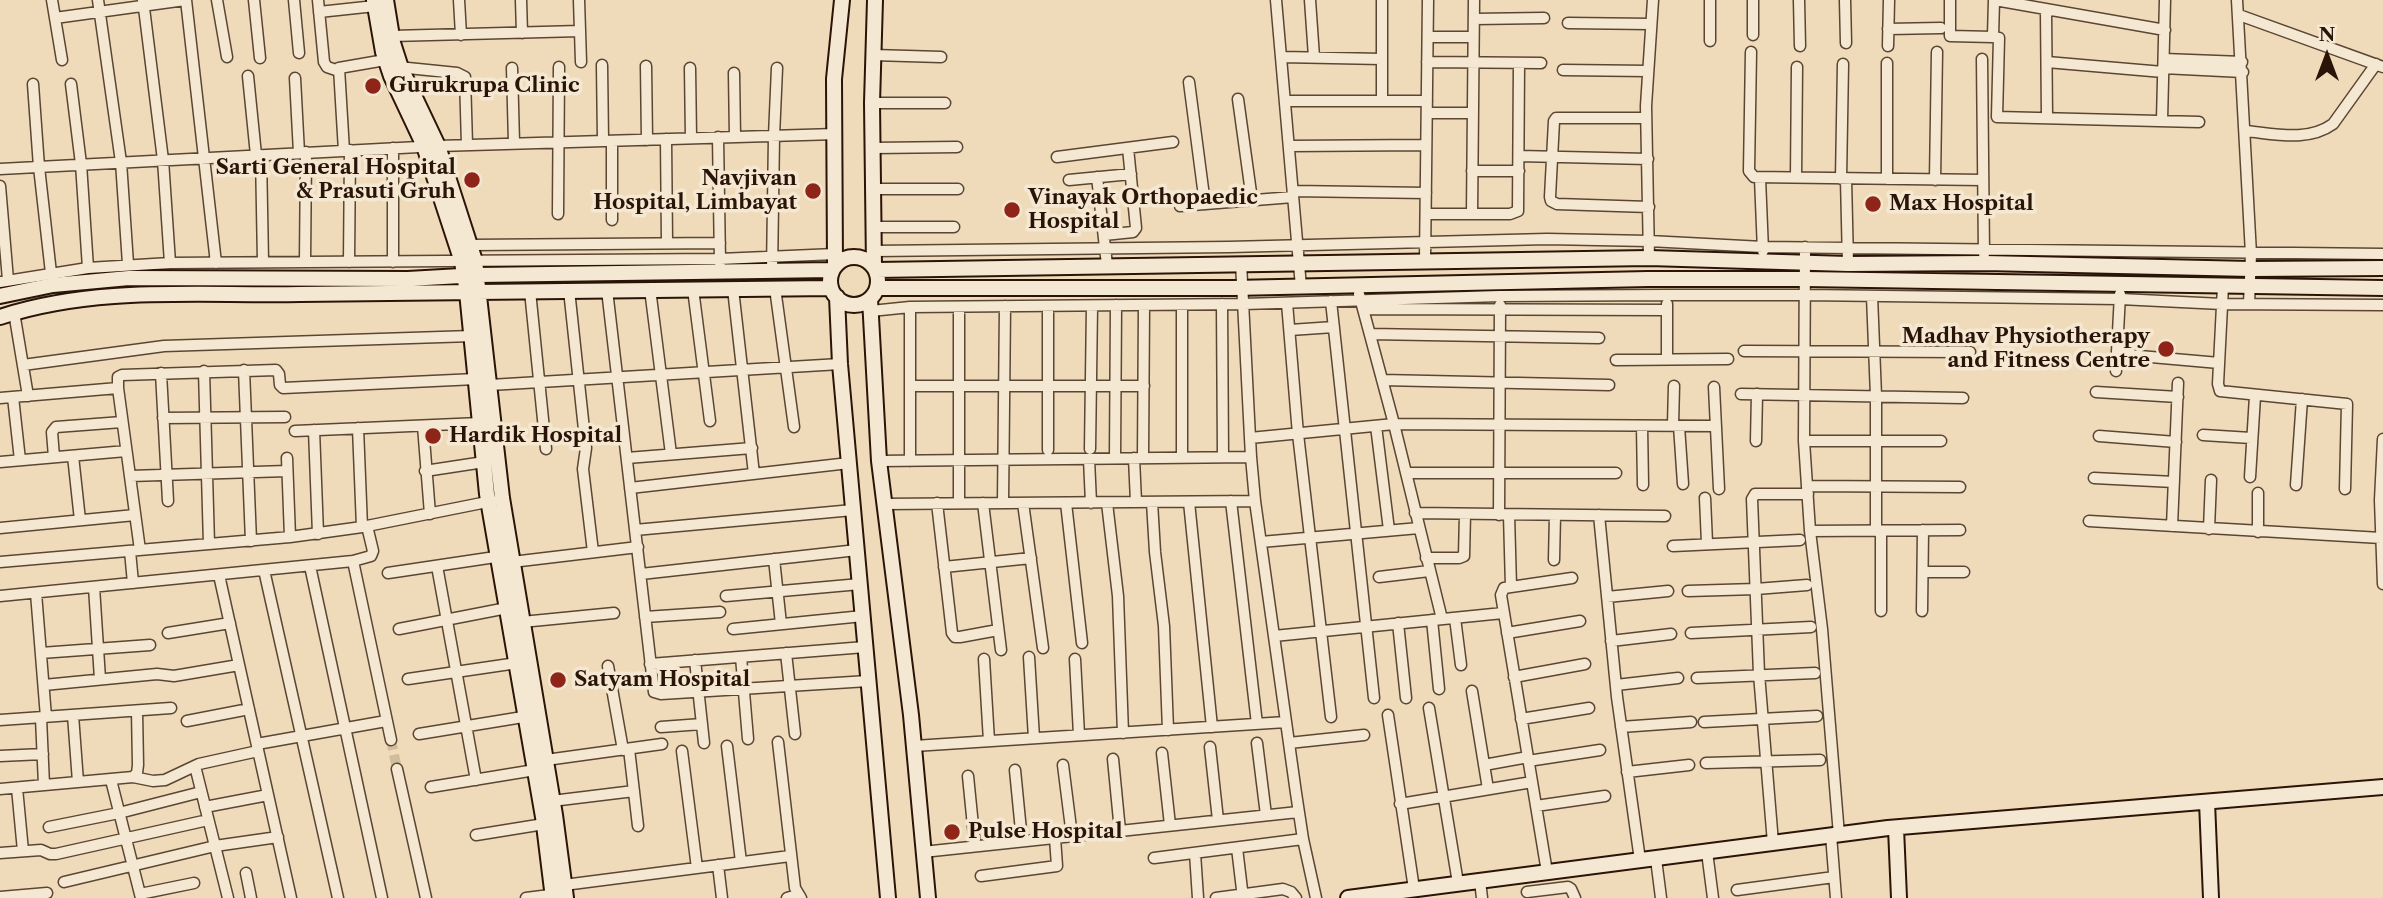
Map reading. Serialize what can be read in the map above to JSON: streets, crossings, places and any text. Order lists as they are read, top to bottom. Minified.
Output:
{"places":["Gurukrupa Clinic","Sarti General Hospital & Prasuti Gruh","Navjivan Hospital, Limbayat","Max Hospital","Vinayak Orthopaedic Hospital","Madhav Physiotherapy and Fitness Centre","Hardik Hospital","Satyam Hospital","Pulse Hospital"],"north":"top"}
